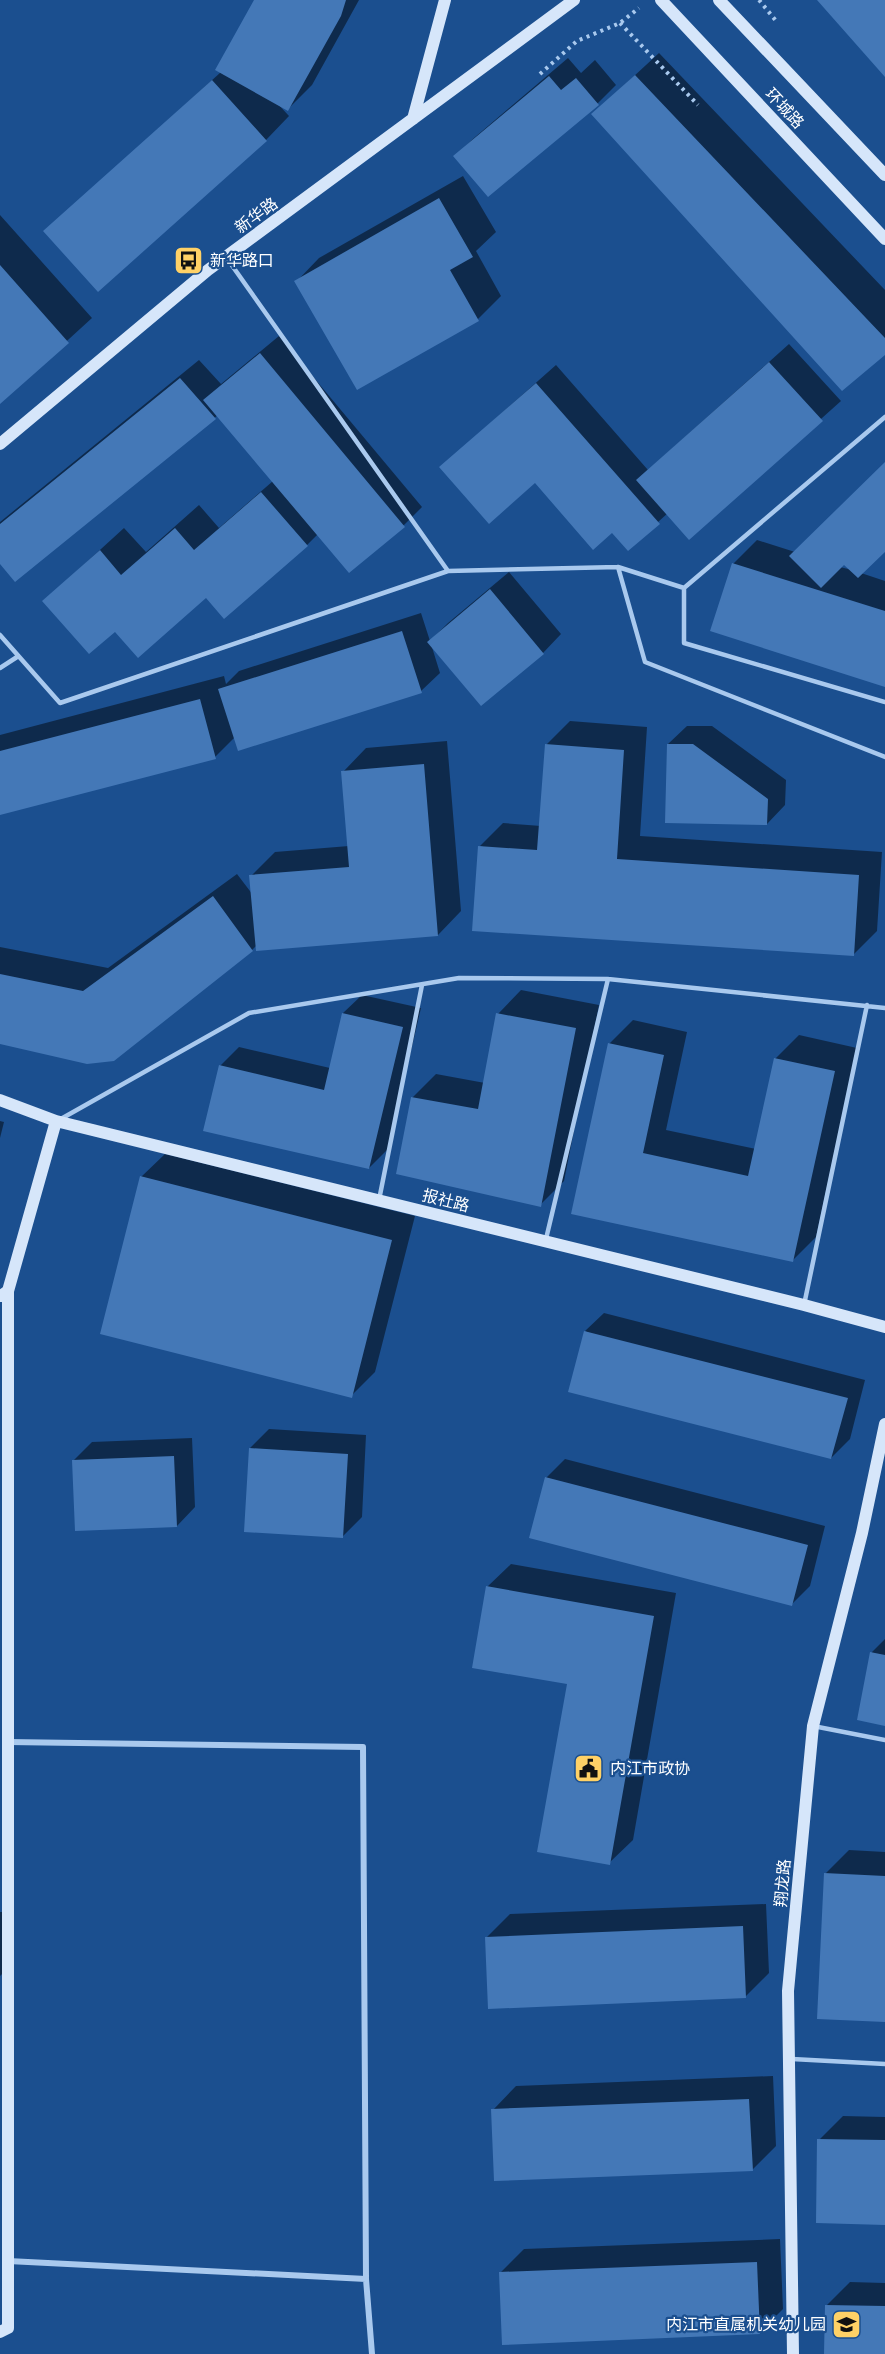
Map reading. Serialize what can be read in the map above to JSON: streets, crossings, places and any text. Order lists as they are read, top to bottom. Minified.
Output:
{"streets":{"street":["环城路","新华路","报社路","翔龙路"]},"places":{"bus stop":["新华路口"],"public building":["内江市政协"],"school or university":["内江市直属机关幼儿园"]}}
